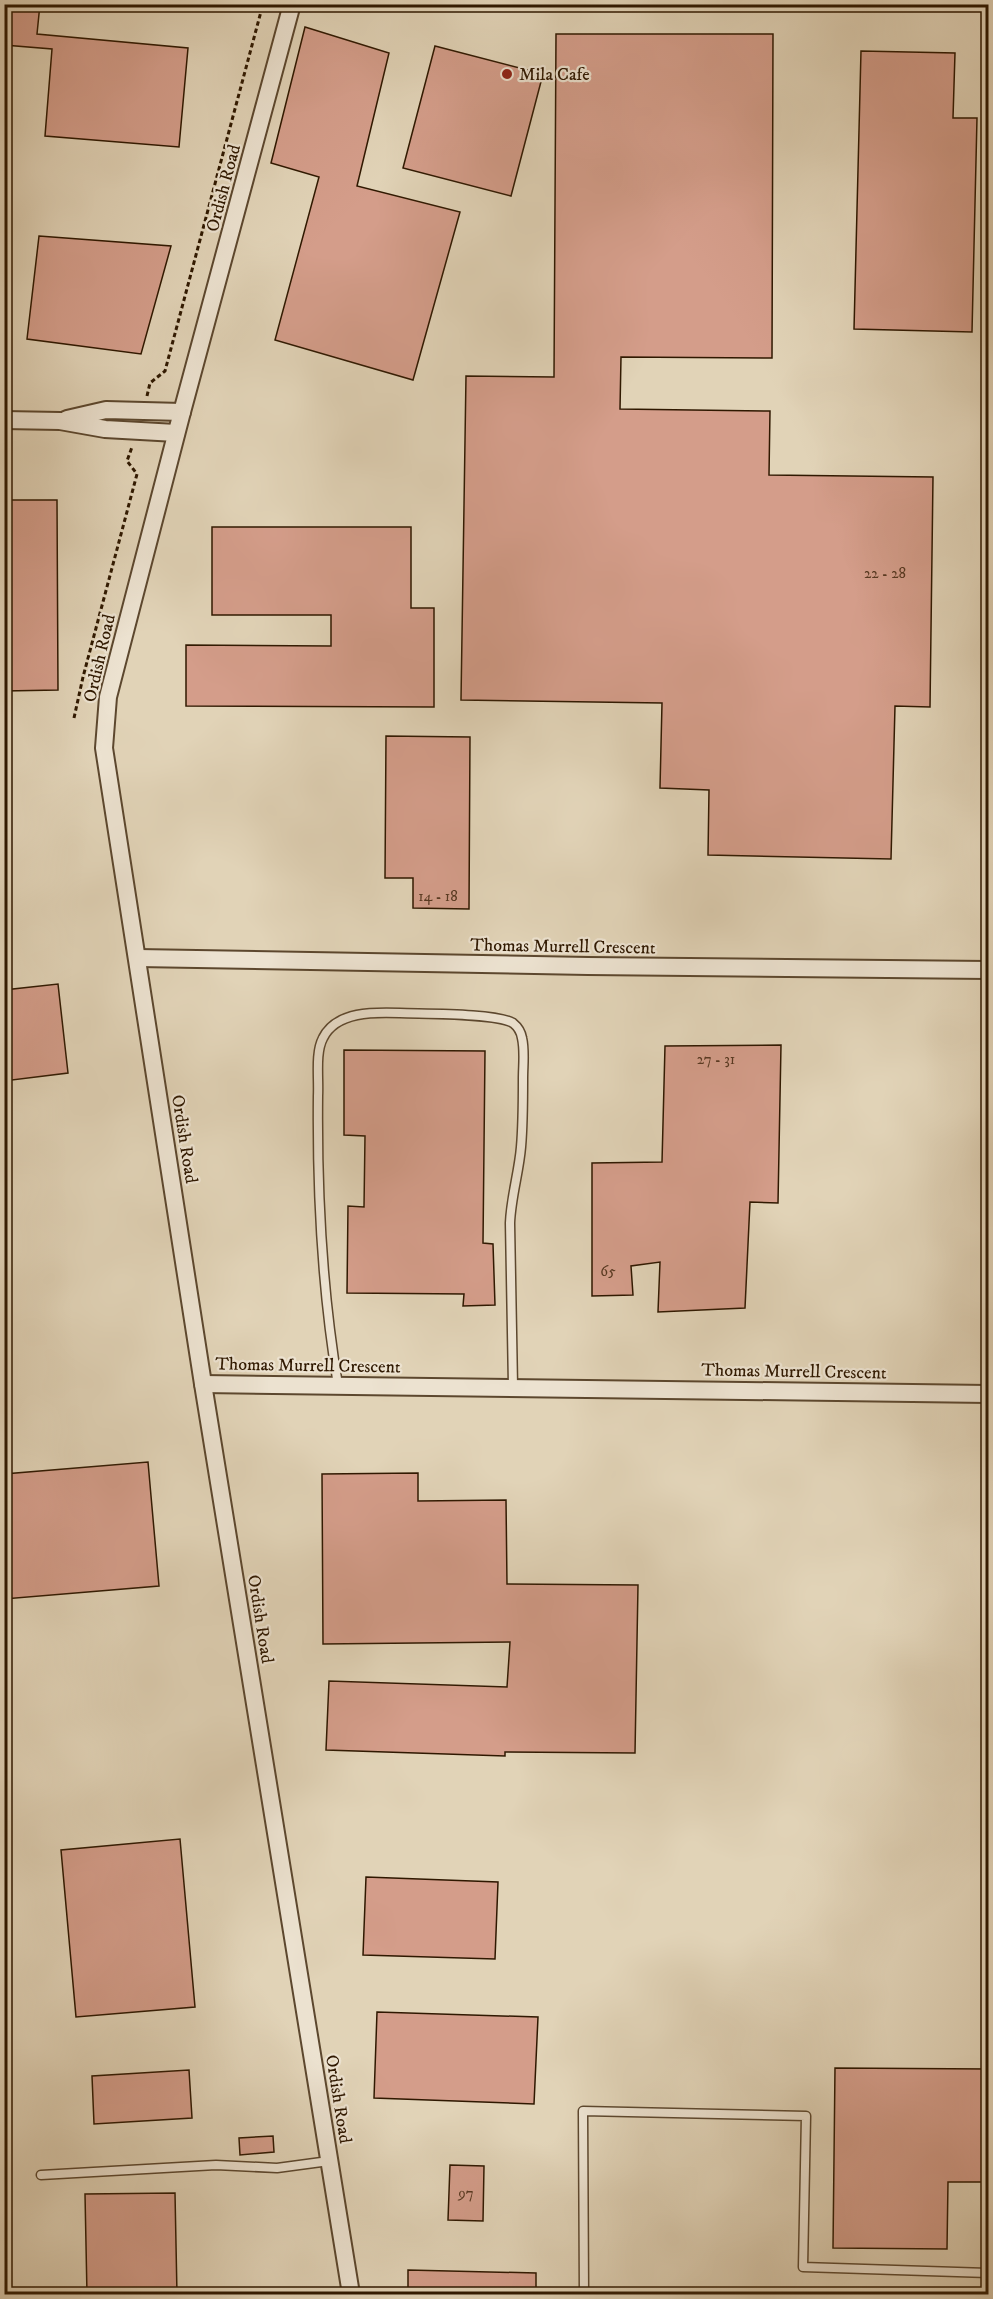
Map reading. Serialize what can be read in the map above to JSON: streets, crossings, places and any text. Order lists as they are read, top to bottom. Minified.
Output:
{"streets":{"street":["Ordish Road","Thomas Murrell Crescent"]},"crossings":[["Ordish Road","Thomas Murrell Crescent"]],"places":["Mila Cafe"],"house_numbers":["22 - 28","14 - 18","27 - 31","65","97"]}
